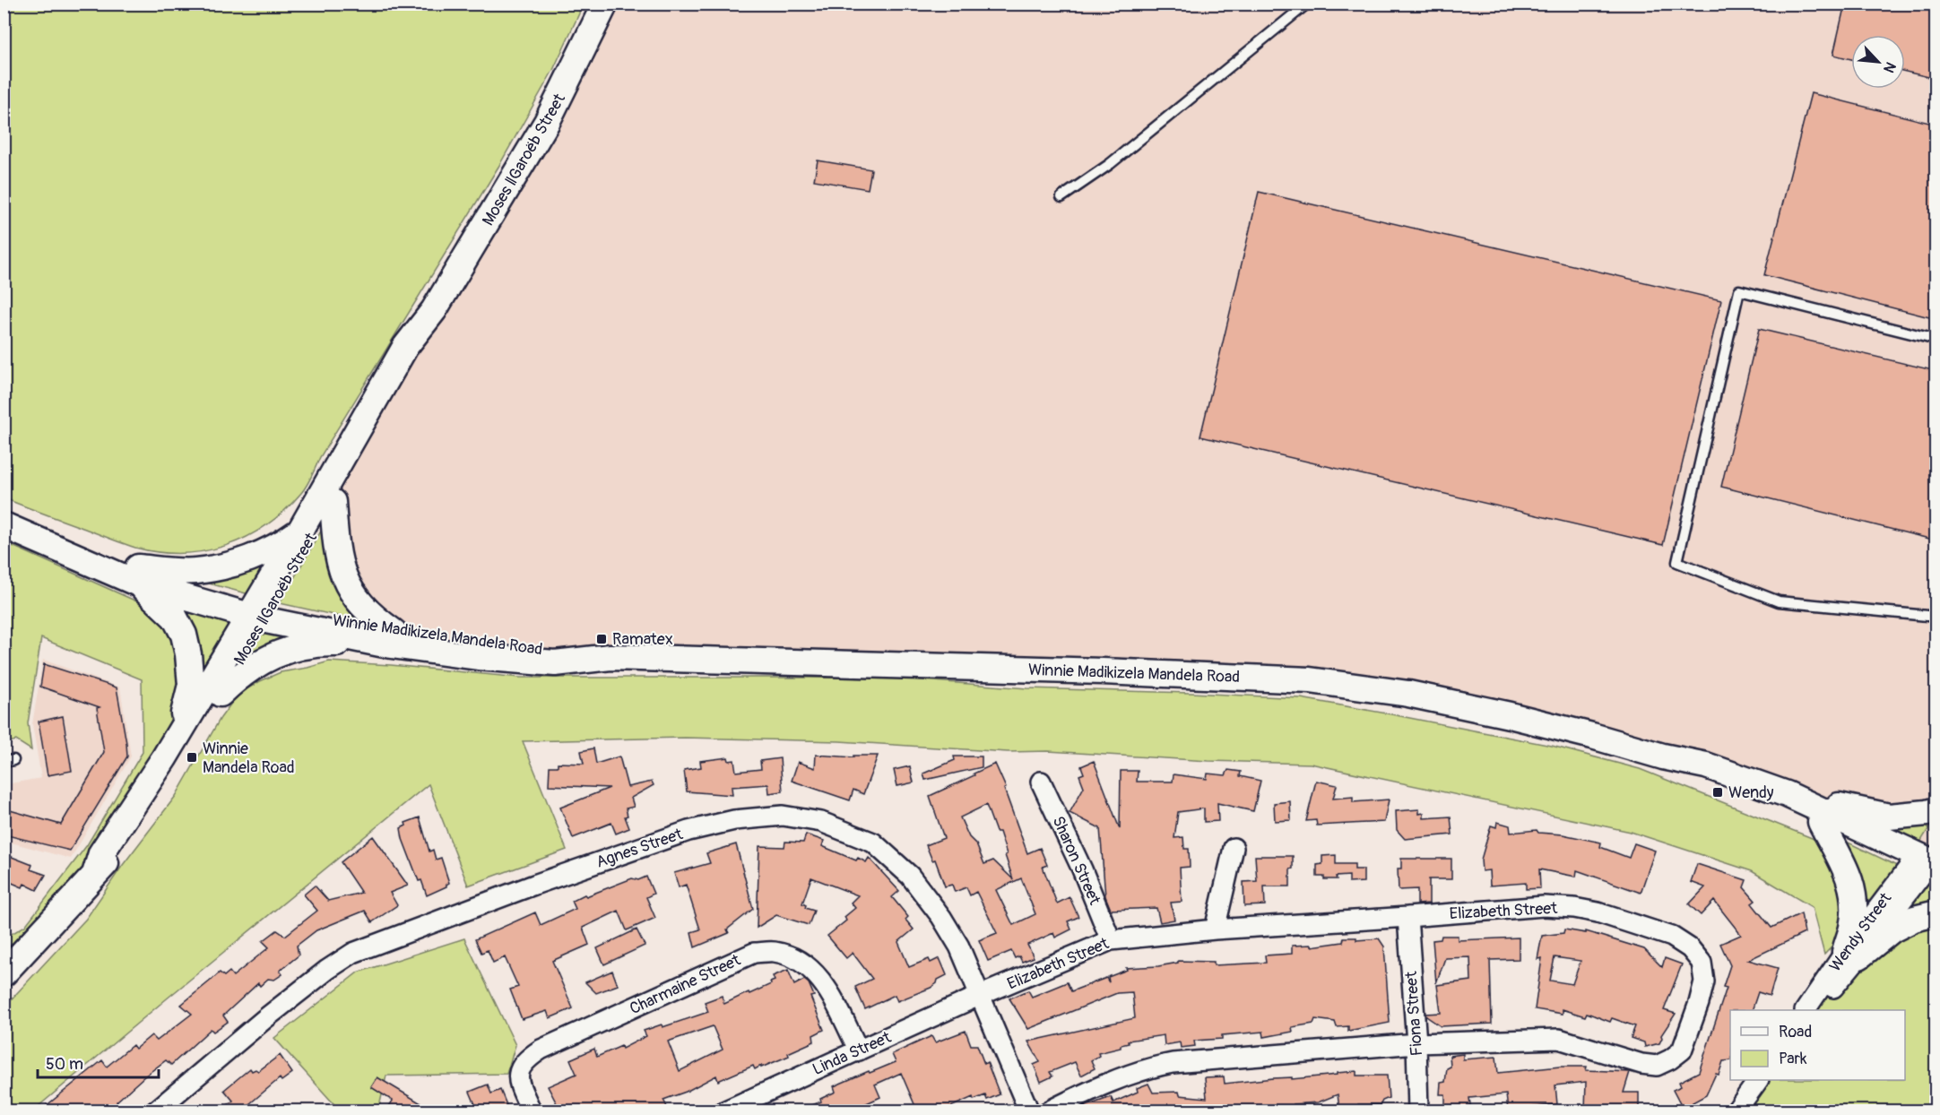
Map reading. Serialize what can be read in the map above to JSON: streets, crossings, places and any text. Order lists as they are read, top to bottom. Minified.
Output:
{"streets":{"main road":["Moses ǁGaroëb Street","Winnie Madikizela Mandela Road"],"street":["Agnes Street","Sharon Street","Elizabeth Street","Wendy Street","Charmaine Street","Fiona Street","Linda Street"]},"crossings":[["Moses ǁGaroëb Street","Winnie Madikizela Mandela Road"],["Winnie Madikizela Mandela Road","Wendy Street"],["Agnes Street","Elizabeth Street"],["Agnes Street","Linda Street"],["Sharon Street","Elizabeth Street"],["Elizabeth Street","Fiona Street"],["Elizabeth Street","Linda Street"],["Charmaine Street","Linda Street"]],"places":{"transit":["Ramatex","Winnie Mandela Road","Wendy"]},"legend":["Road","Park"],"scale_bar":"50 m","north":"bottom right"}
